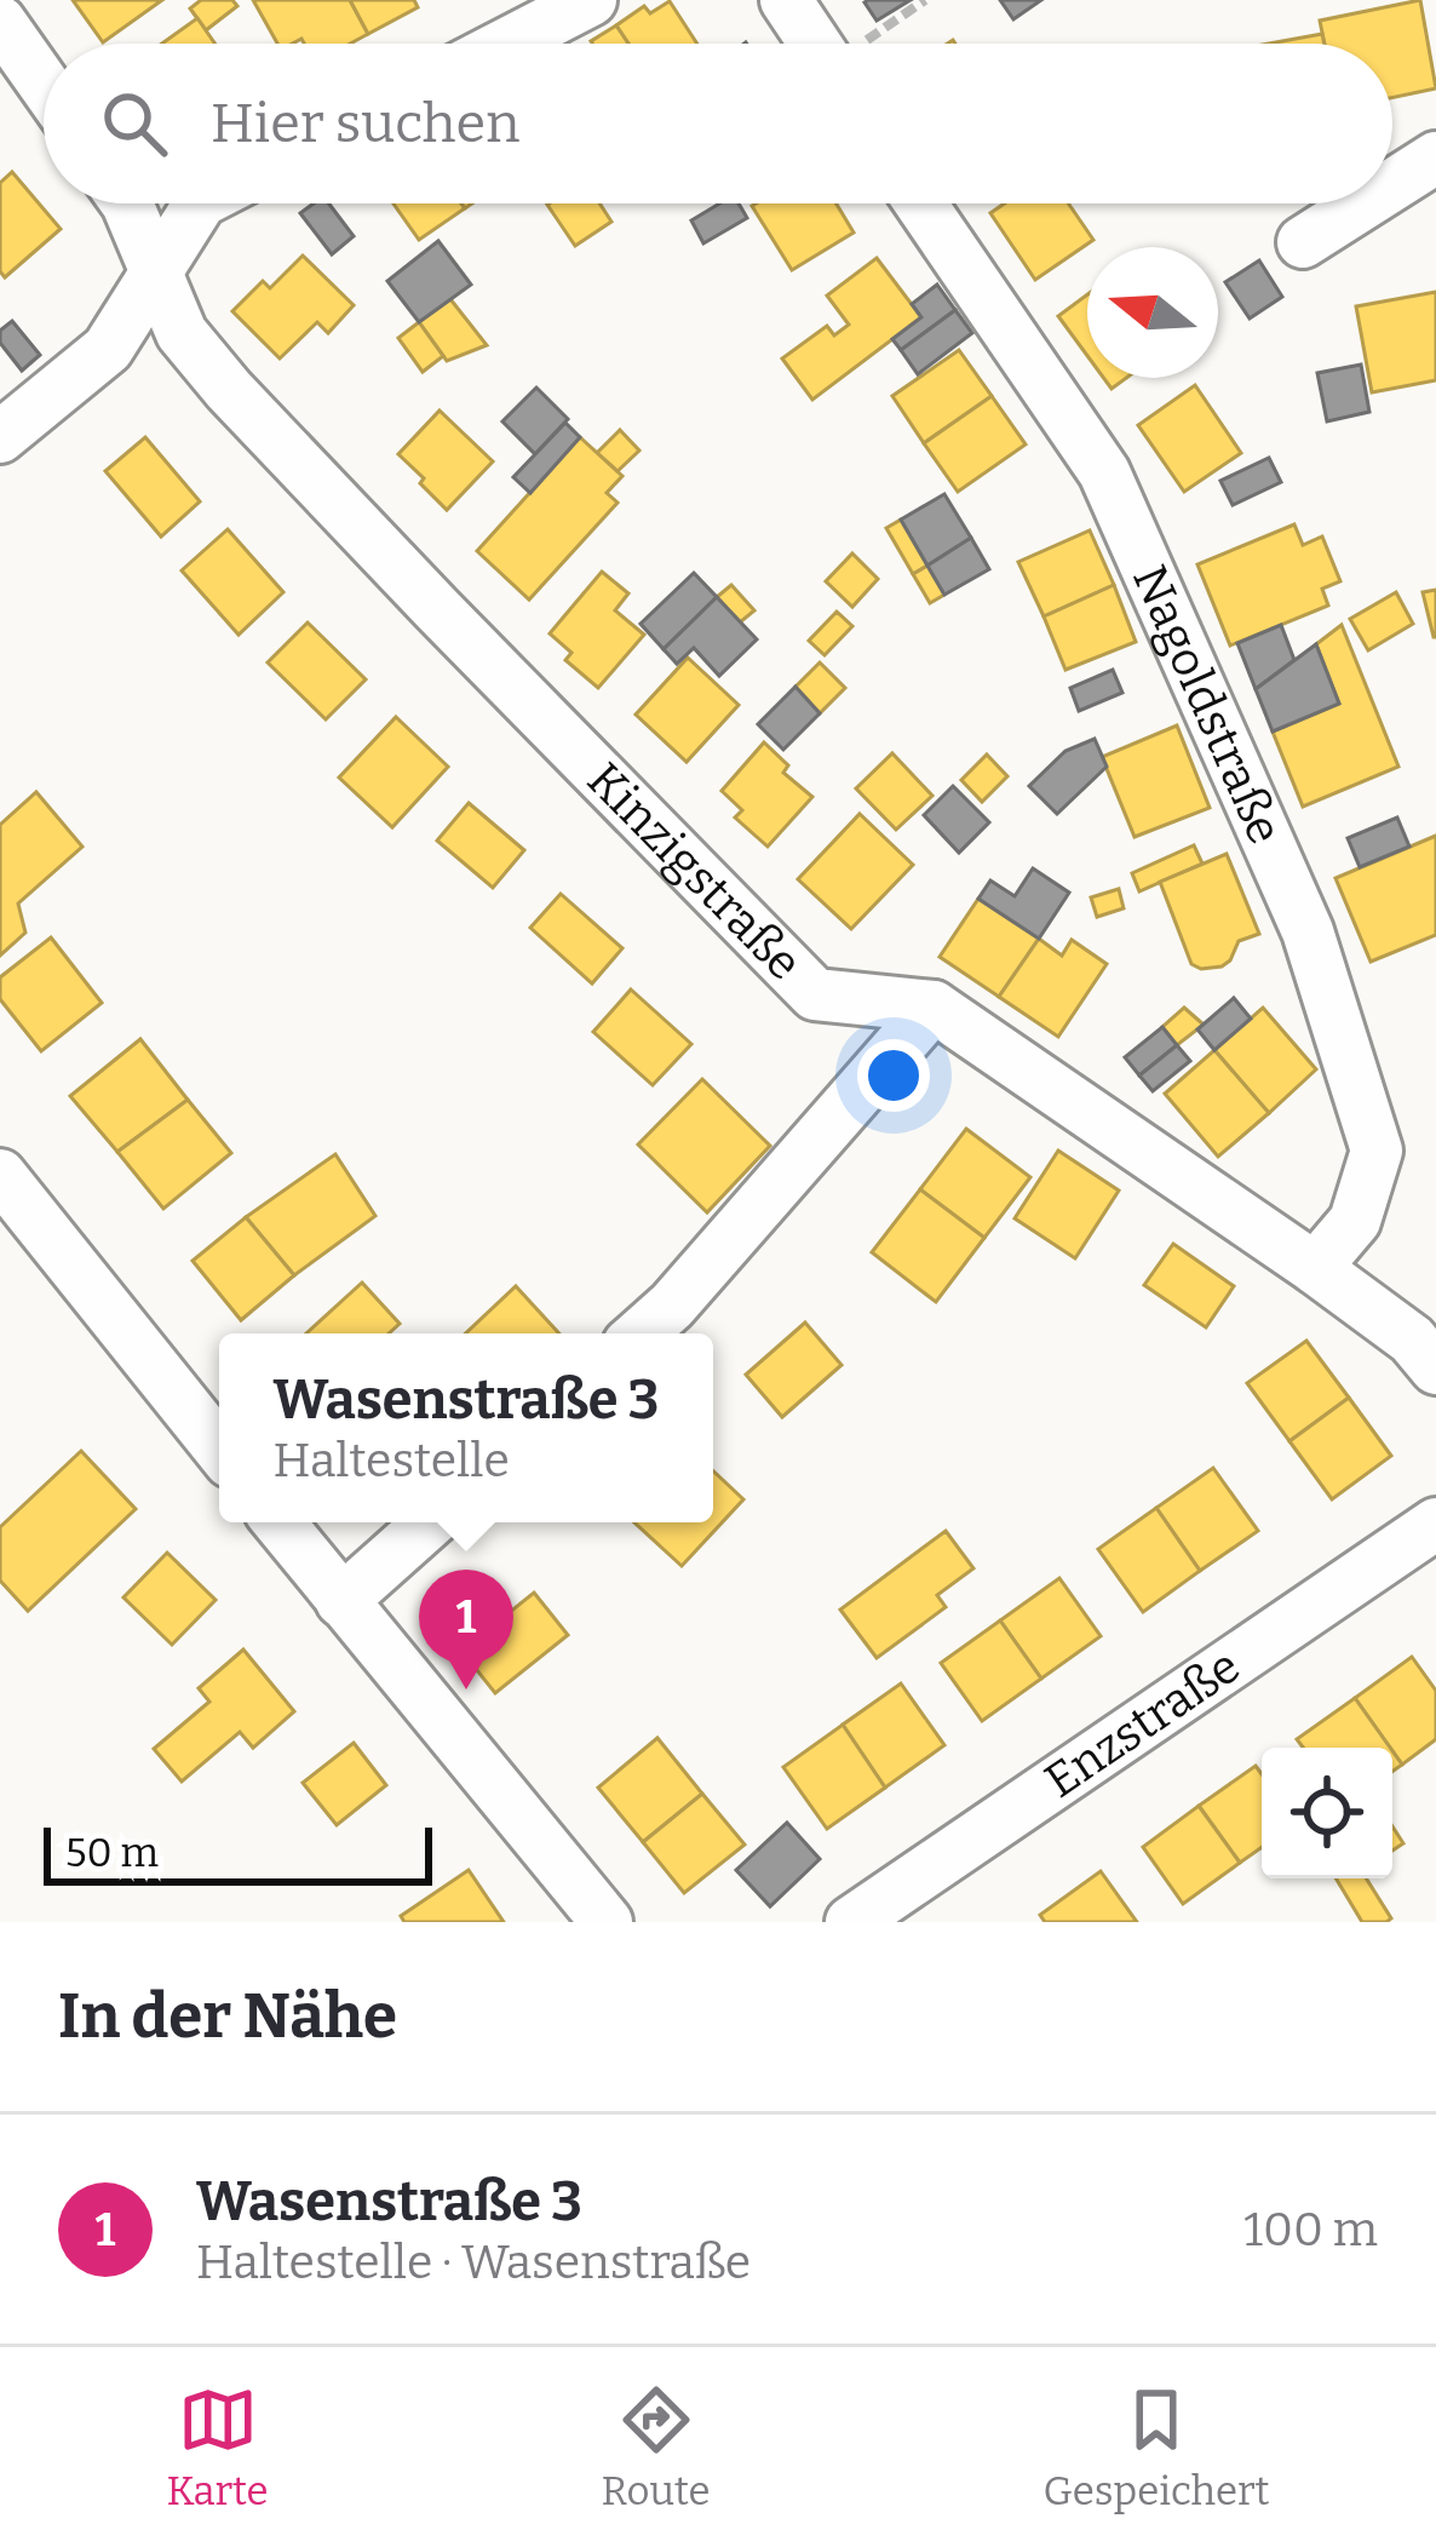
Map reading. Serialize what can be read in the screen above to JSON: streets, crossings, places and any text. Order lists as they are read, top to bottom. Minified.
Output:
{"streets":{"street":["Nagoldstraße","Kinzigstraße","Enzstraße"]},"crossings":[["Nagoldstraße","Kinzigstraße"]],"scale_bar":"50 m","north":"left","page":{"search":"Hier suchen","popup":["Wasenstraße 3","Haltestelle"],"pins":"1","scale":"50 m","heading":"In der Nähe","list":[{"mark":"1","name":"Wasenstraße 3","note":"Haltestelle · Wasenstraße","value":"100 m"}],"nav":["Karte","Route","Gespeichert"]}}
